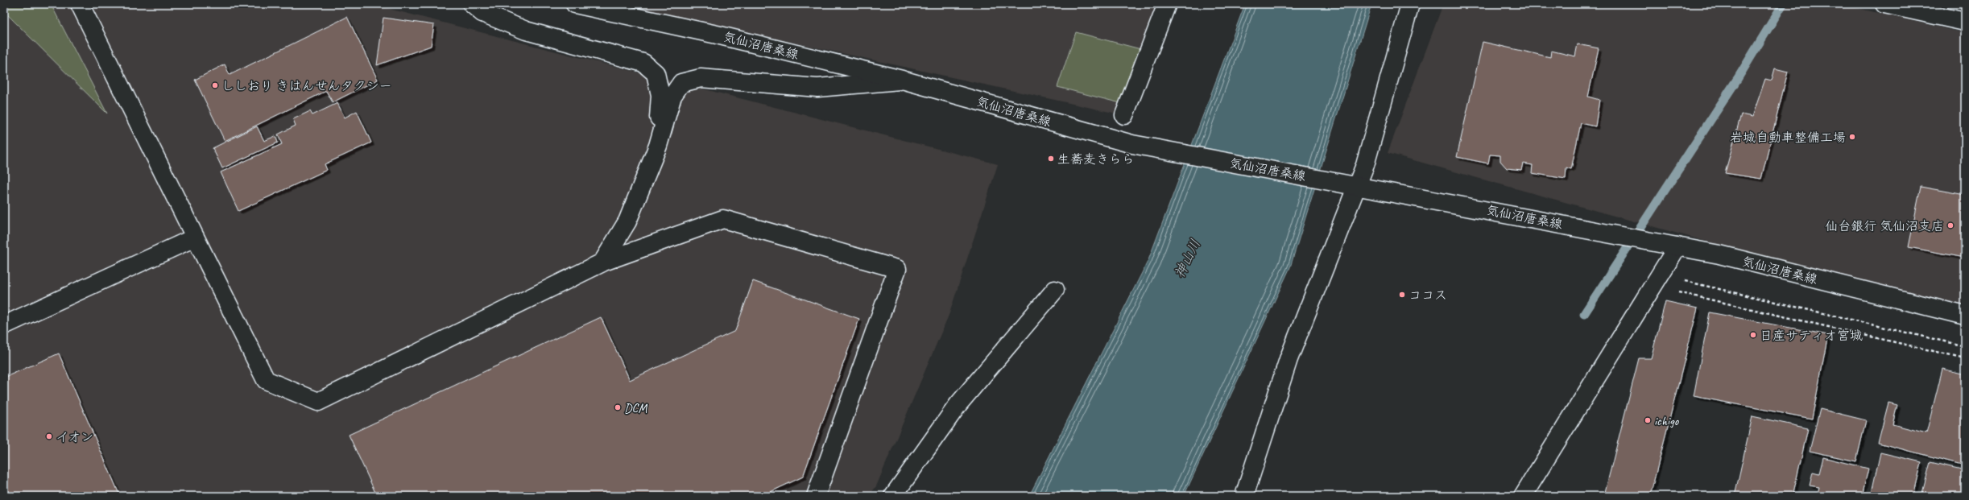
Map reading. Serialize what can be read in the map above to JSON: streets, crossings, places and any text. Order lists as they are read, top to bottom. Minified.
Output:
{"streets":{"main road":["気仙沼唐桑線"]},"water":["神山川"],"places":["ししおり きはんせんタクシー","岩城自動車整備工場","生蕎麦きらら","仙台銀行 気仙沼支店","ココス","日産サティオ宮城","DCM","ichigo","イオン"]}
